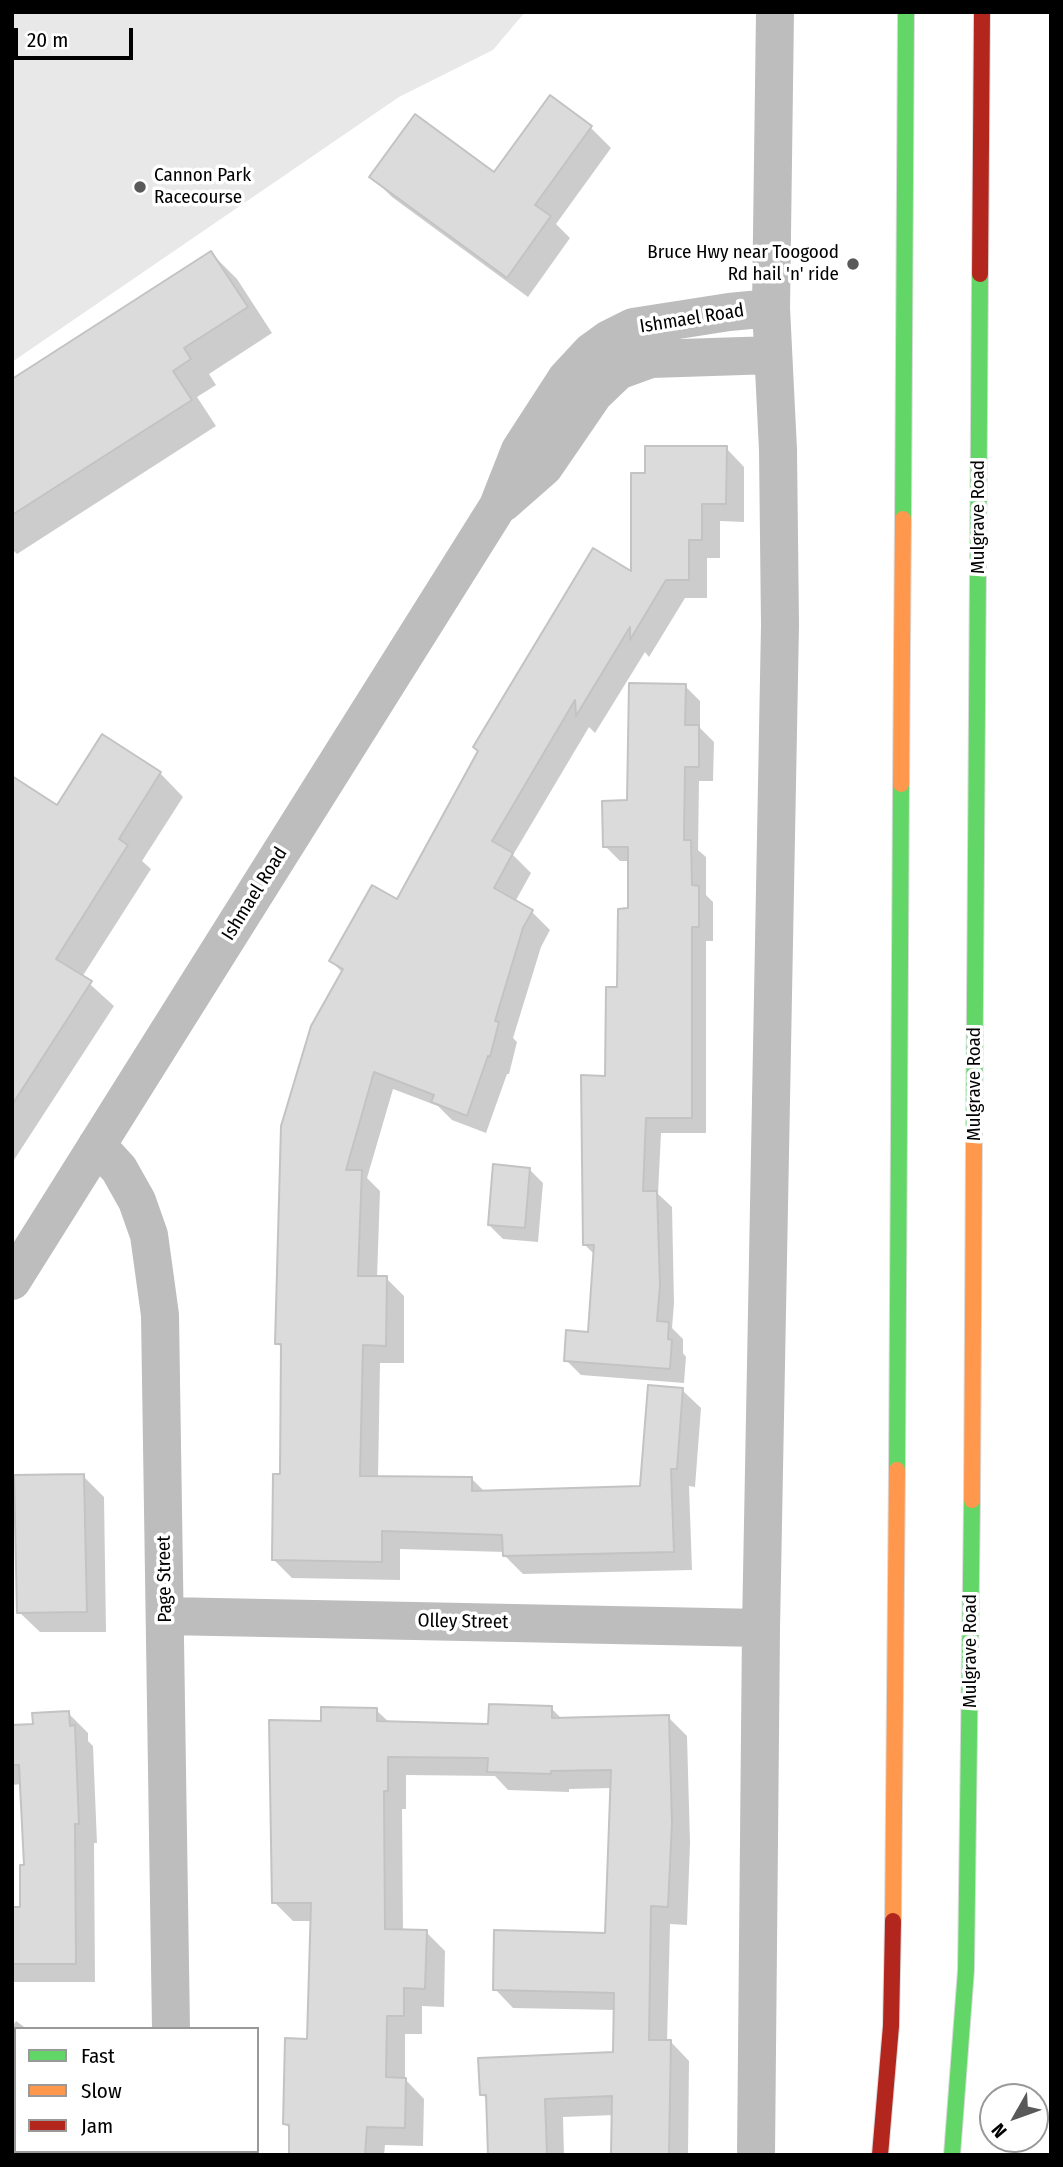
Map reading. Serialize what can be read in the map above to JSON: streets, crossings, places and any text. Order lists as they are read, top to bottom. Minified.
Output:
{"streets":{"main road":["Mulgrave Road"],"street":["Ishmael Road","Page Street","Olley Street"]},"crossings":[["Ishmael Road","Page Street"],["Page Street","Olley Street"]],"places":["Cannon Park Racecourse","Bruce Hwy near Toogood Rd hail 'n' ride"],"legend":["Fast","Slow","Jam"],"scale_bar":"20 m","north":"bottom left"}
